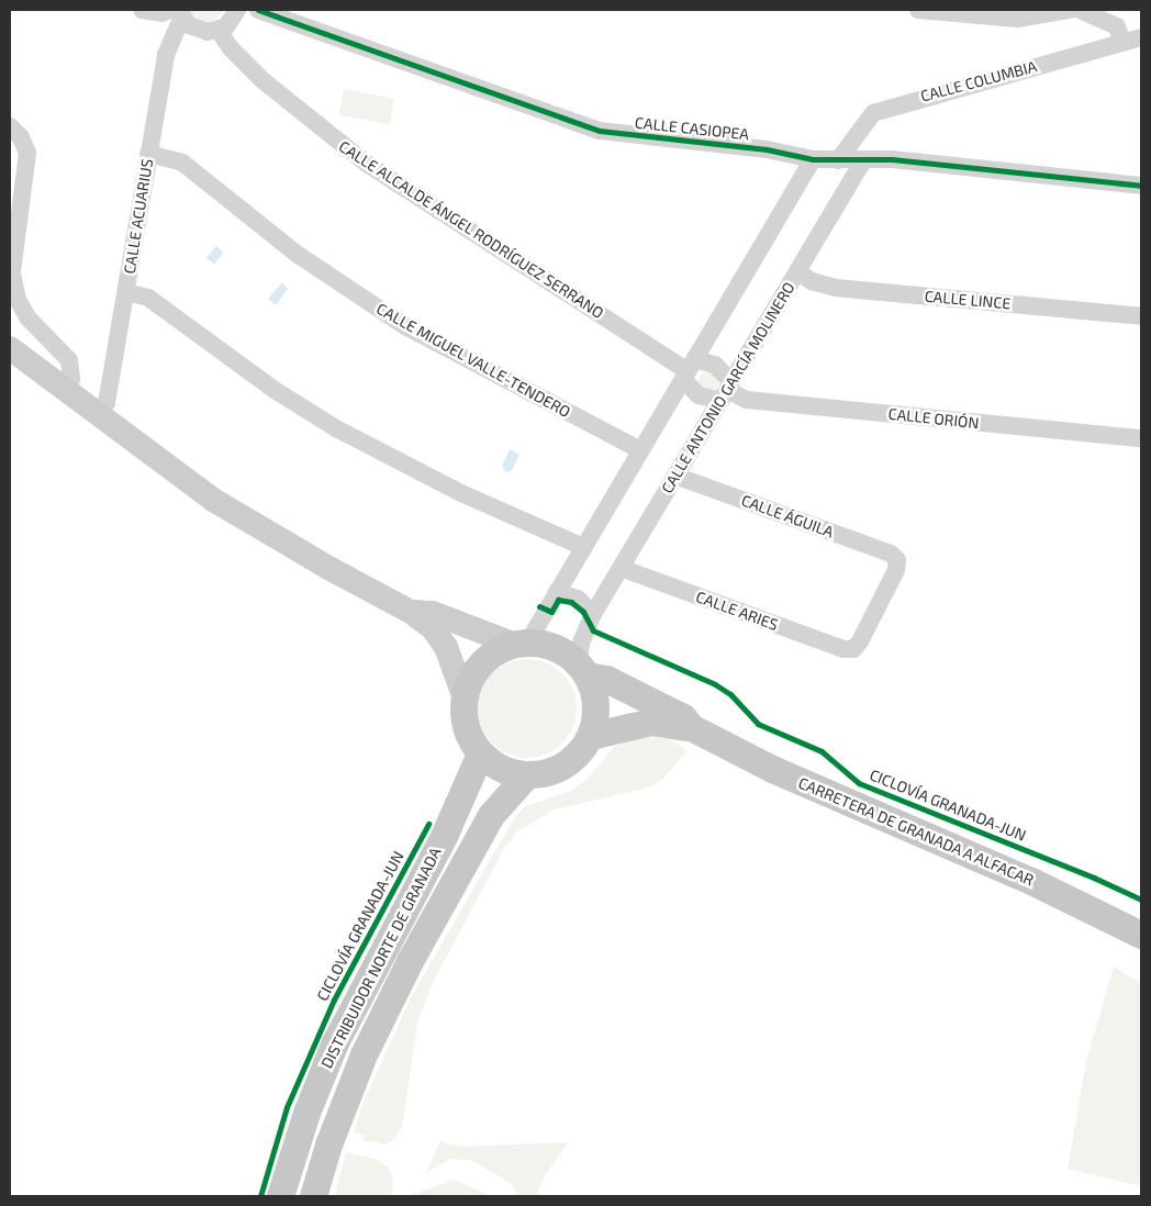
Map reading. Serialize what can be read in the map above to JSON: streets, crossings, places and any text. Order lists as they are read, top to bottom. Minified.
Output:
{"streets":{"main road":["CARRETERA DE GRANADA A ALFACAR","DISTRIBUIDOR NORTE DE GRANADA"],"street":["CALLE COLUMBIA","CALLE CASIOPEA","CALLE ACUARIUS","CALLE ALCALDE ÁNGEL RODRÍGUEZ SERRANO","CALLE LINCE","CALLE MIGUEL VALLE-TENDERO","CALLE ANTONIO GARCÍA MOLINERO","CALLE ORIÓN","CALLE ÁGUILA","CALLE ARIES"],"cycle path":["CICLOVÍA GRANADA-JUN"]},"crossings":[["CALLE COLUMBIA","CALLE CASIOPEA"],["CALLE CASIOPEA","CALLE ANTONIO GARCÍA MOLINERO"],["CALLE ACUARIUS","CALLE MIGUEL VALLE-TENDERO"],["CALLE ALCALDE ÁNGEL RODRÍGUEZ SERRANO","CALLE ORIÓN"],["CALLE LINCE","CALLE ANTONIO GARCÍA MOLINERO"],["CALLE ANTONIO GARCÍA MOLINERO","CALLE ORIÓN"],["CALLE ANTONIO GARCÍA MOLINERO","CALLE ÁGUILA"],["CALLE ANTONIO GARCÍA MOLINERO","CALLE ARIES"],["CALLE ANTONIO GARCÍA MOLINERO","CARRETERA DE GRANADA A ALFACAR"],["CALLE ANTONIO GARCÍA MOLINERO","DISTRIBUIDOR NORTE DE GRANADA"],["CALLE ÁGUILA","CALLE ARIES"],["CARRETERA DE GRANADA A ALFACAR","DISTRIBUIDOR NORTE DE GRANADA"]]}
